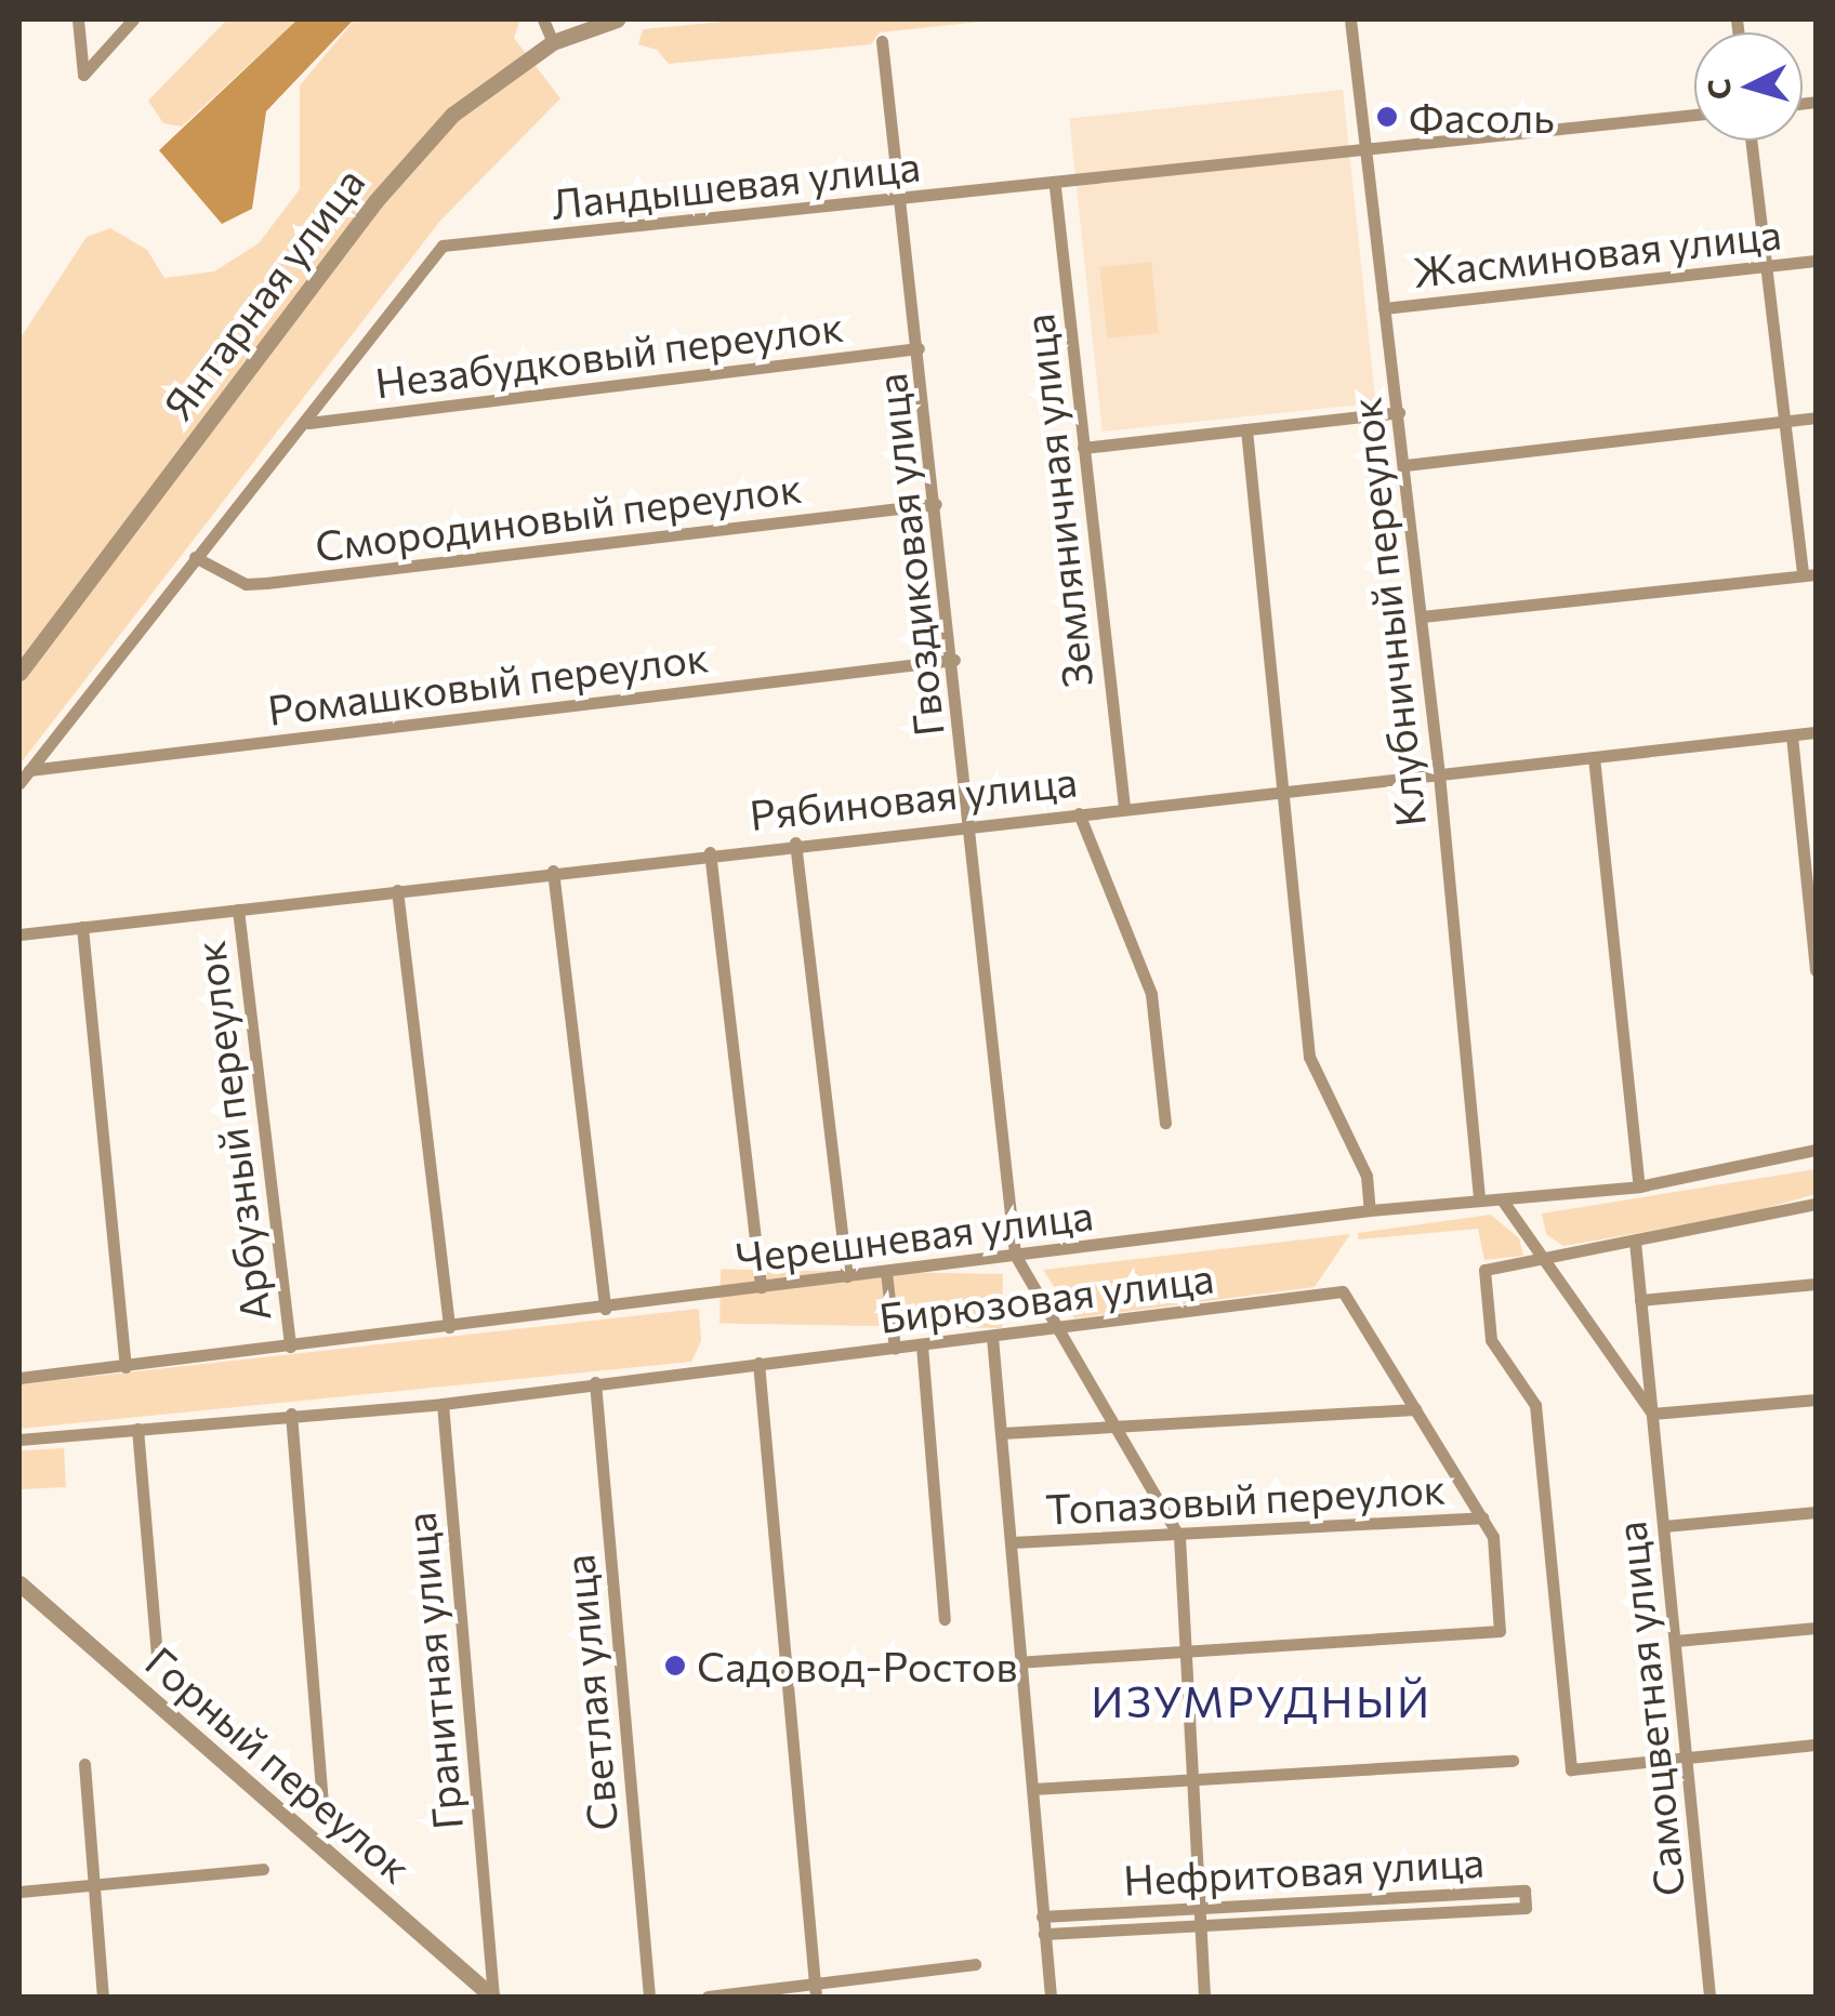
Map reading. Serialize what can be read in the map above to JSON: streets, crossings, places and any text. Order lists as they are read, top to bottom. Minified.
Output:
{"streets":{"street":["Ландышевая улица","Жасминовая улица","Янтарная улица","Незабудковый переулок","Земляничная улица","Смородиновый переулок","Гвоздиковая улица","Клубничный переулок","Ромашковый переулок","Рябиновая улица","Арбузный переулок","Черешневая улица","Бирюзовая улица","Топазовый переулок","Гранитная улица","Светлая улица","Самоцветная улица","Горный переулок","Нефритовая улица"]},"crossings":[["Ландышевая улица","Незабудковый переулок"],["Ландышевая улица","Земляничная улица"],["Ландышевая улица","Смородиновый переулок"],["Ландышевая улица","Гвоздиковая улица"],["Ландышевая улица","Клубничный переулок"],["Ландышевая улица","Ромашковый переулок"],["Жасминовая улица","Клубничный переулок"],["Незабудковый переулок","Гвоздиковая улица"],["Земляничная улица","Рябиновая улица"],["Смородиновый переулок","Гвоздиковая улица"],["Гвоздиковая улица","Ромашковый переулок"],["Гвоздиковая улица","Рябиновая улица"],["Гвоздиковая улица","Черешневая улица"],["Клубничный переулок","Рябиновая улица"],["Клубничный переулок","Черешневая улица"],["Рябиновая улица","Арбузный переулок"],["Арбузный переулок","Черешневая улица"],["Черешневая улица","Самоцветная улица"],["Бирюзовая улица","Гранитная улица"],["Бирюзовая улица","Светлая улица"],["Гранитная улица","Горный переулок"]],"districts":["ИЗУМРУДНЫЙ"],"places":["Фасоль","Садовод-Ростов"],"north":"left"}
